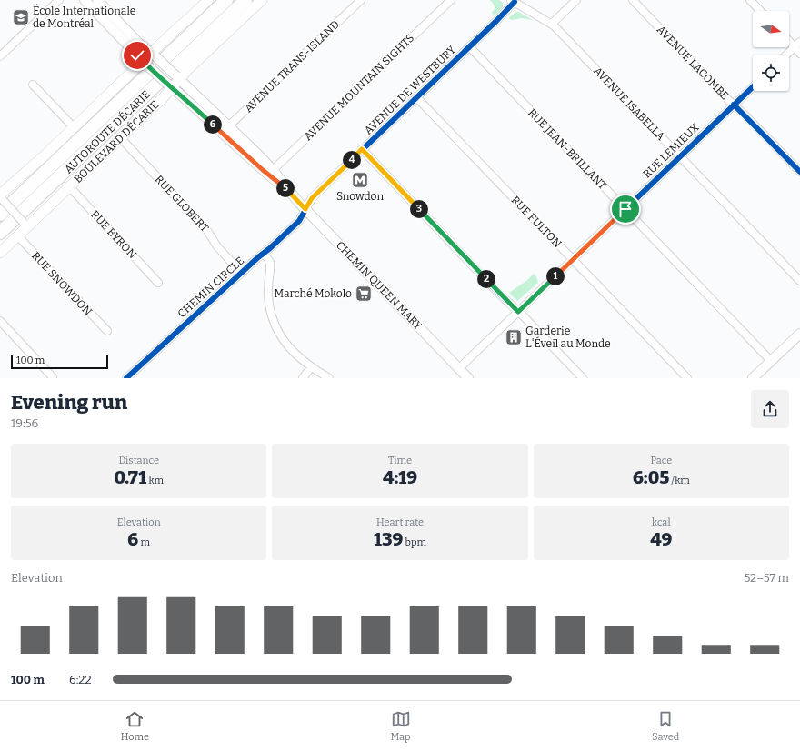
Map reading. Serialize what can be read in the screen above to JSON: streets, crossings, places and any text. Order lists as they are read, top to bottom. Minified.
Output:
{"streets":{"highway":["AUTOROUTE DÉCARIE"],"main road":["BOULEVARD DÉCARIE"],"street":["AVENUE LACOMBE","AVENUE TRANS-ISLAND","AVENUE MOUNTAIN SIGHTS","AVENUE DE WESTBURY","AVENUE ISABELLA","RUE JEAN-BRILLANT","RUE LEMIEUX","RUE GLOBERT","RUE FULTON","RUE BYRON","RUE SNOWDON","CHEMIN QUEEN MARY","CHEMIN CIRCLE"]},"crossings":[["AVENUE LACOMBE","RUE LEMIEUX"],["AVENUE TRANS-ISLAND","CHEMIN QUEEN MARY"],["AVENUE MOUNTAIN SIGHTS","CHEMIN QUEEN MARY"],["AVENUE DE WESTBURY","AVENUE ISABELLA"],["AVENUE DE WESTBURY","RUE JEAN-BRILLANT"],["AVENUE DE WESTBURY","RUE FULTON"],["AVENUE DE WESTBURY","CHEMIN QUEEN MARY"],["AVENUE DE WESTBURY","CHEMIN CIRCLE"],["AVENUE ISABELLA","RUE LEMIEUX"],["BOULEVARD DÉCARIE","RUE GLOBERT"],["BOULEVARD DÉCARIE","RUE BYRON"],["BOULEVARD DÉCARIE","RUE SNOWDON"],["BOULEVARD DÉCARIE","CHEMIN QUEEN MARY"],["RUE JEAN-BRILLANT","RUE LEMIEUX"],["RUE LEMIEUX","RUE FULTON"],["RUE LEMIEUX","CHEMIN QUEEN MARY"],["RUE GLOBERT","CHEMIN CIRCLE"],["CHEMIN QUEEN MARY","CHEMIN CIRCLE"]],"places":{"school or university":["École Internationale de Montréal"],"metro station":["Snowdon"],"supermarket":["Marché Mokolo"],"building":["Garderie L'Éveil au Monde"]},"scale_bar":"100 m","north":"right","page":{"pins":["6","4","5","3","1","2"],"scale":"100 m","heading":["Evening run","19:56"],"stats":[["Distance","0.71 km"],["Time","4:19"],["Pace","6:05 /km"],["Elevation","6 m"],["Heart rate","139 bpm"],["kcal","49"]],"chart":["Elevation","52–57 m"],"list":[{"name":"100 m","note":"6:22"}],"tabs":["Home","Map","Saved"]}}
